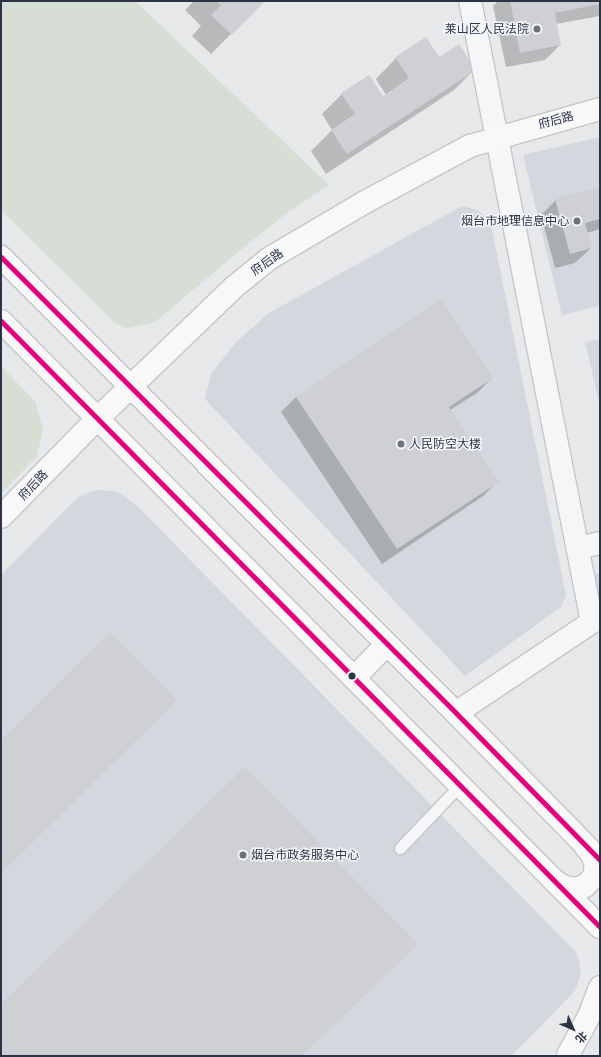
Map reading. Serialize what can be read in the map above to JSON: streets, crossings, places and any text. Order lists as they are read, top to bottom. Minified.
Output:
{"streets":{"street":["府后路"]},"places":["莱山区人民法院","烟台市地理信息中心","人民防空大楼","烟台市政务服务中心"],"north":"bottom right"}
